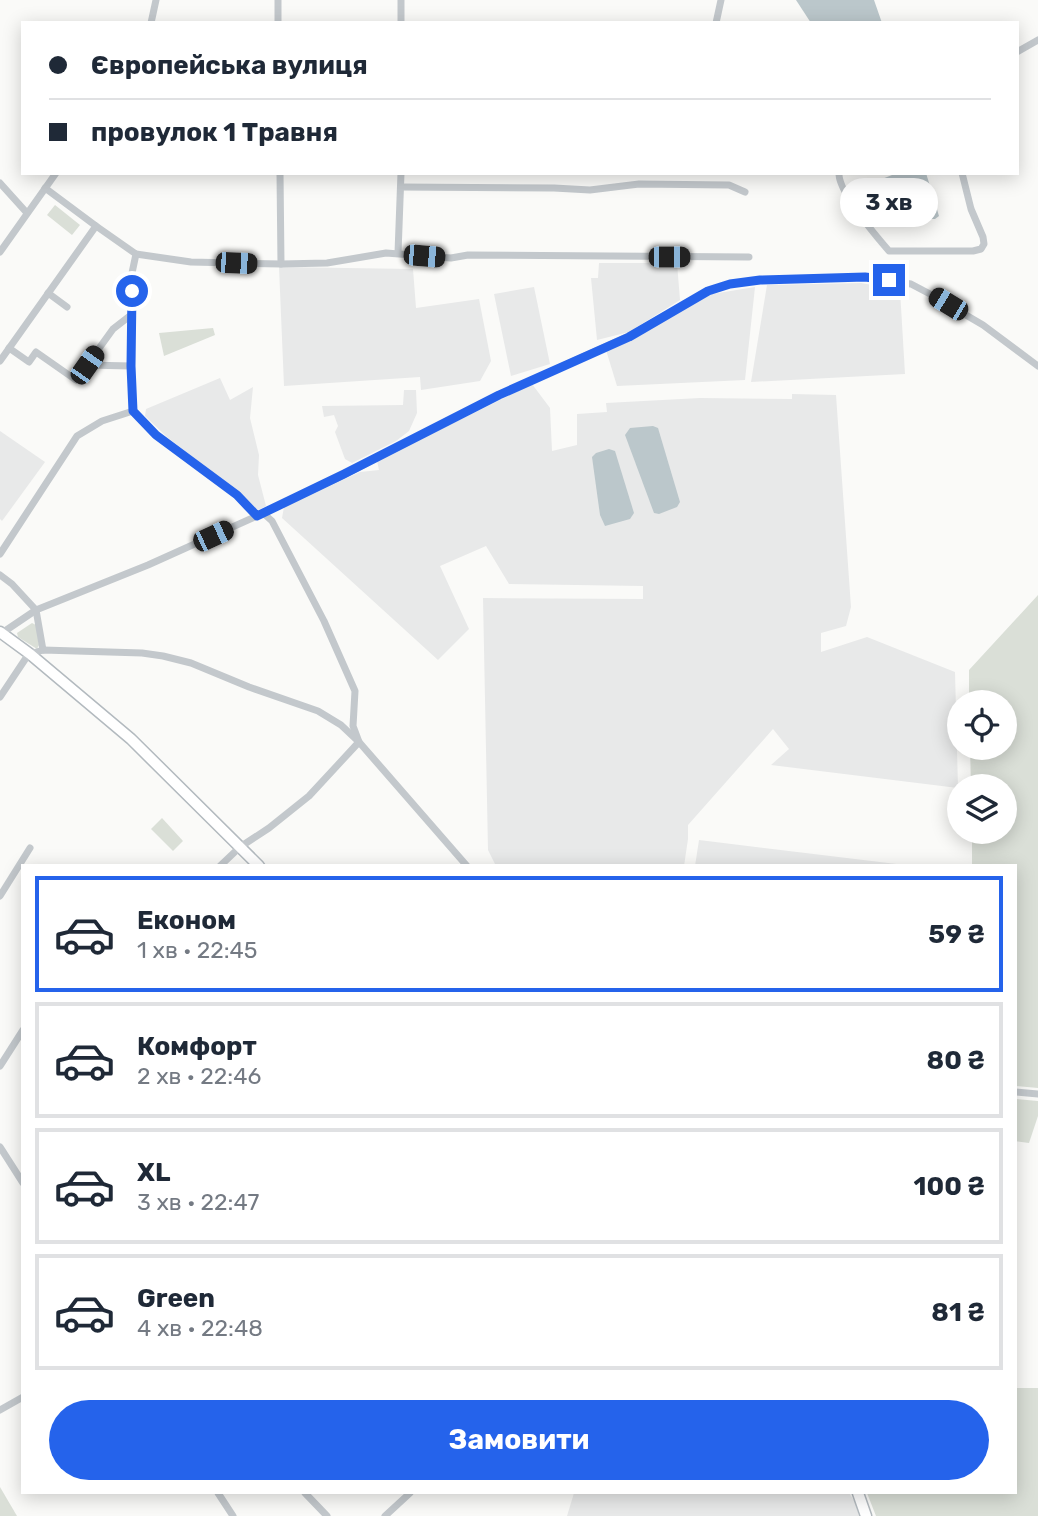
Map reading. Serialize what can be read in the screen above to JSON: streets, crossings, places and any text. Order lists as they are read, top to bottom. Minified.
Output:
{"page":{"banner":["Європейська вулиця","провулок 1 Травня"],"bubble":"3 хв","list":[{"name":"Економ","note":"1 хв · 22:45","value":"59 ₴"},{"name":"Комфорт","note":"2 хв · 22:46","value":"80 ₴"},{"name":"XL","note":"3 хв · 22:47","value":"100 ₴"},{"name":"Green","note":"4 хв · 22:48","value":"81 ₴"}],"buttons":"Замовити"}}
